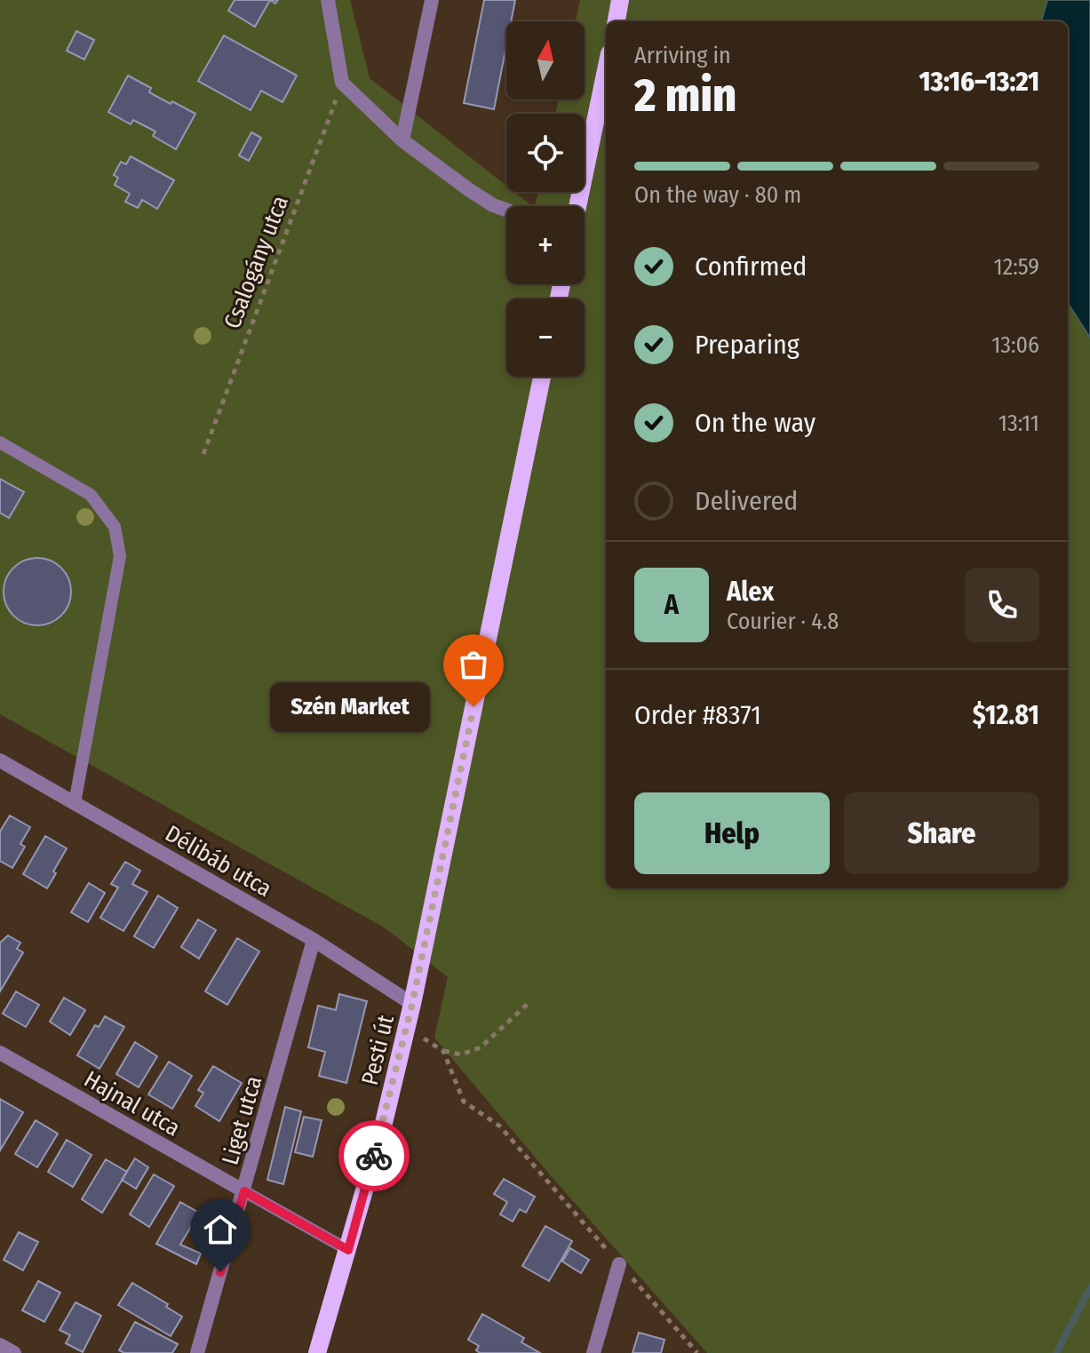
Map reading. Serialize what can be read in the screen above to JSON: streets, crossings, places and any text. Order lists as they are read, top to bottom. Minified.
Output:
{"streets":{"main road":["Pesti út"],"street":["Délibáb utca","Hajnal utca","Liget utca"],"path":["Csalogány utca"]},"crossings":[["Délibáb utca","Pesti út"],["Délibáb utca","Liget utca"],["Hajnal utca","Liget utca"]],"places":["Szén Market"],"north":"top","page":{"map_buttons":["+","−"],"heading":["2 min","Arriving in","13:16–13:21"],"panel":["Alex","Courier · 4.8","Order #8371","$12.81"],"bar":"On the way · 80 m","list":[["Confirmed","12:59"],["Preparing","13:06"],["On the way","13:11"],"Delivered"],"round":"A","bubble":"Szén Market","buttons":["Help","Share"]}}
